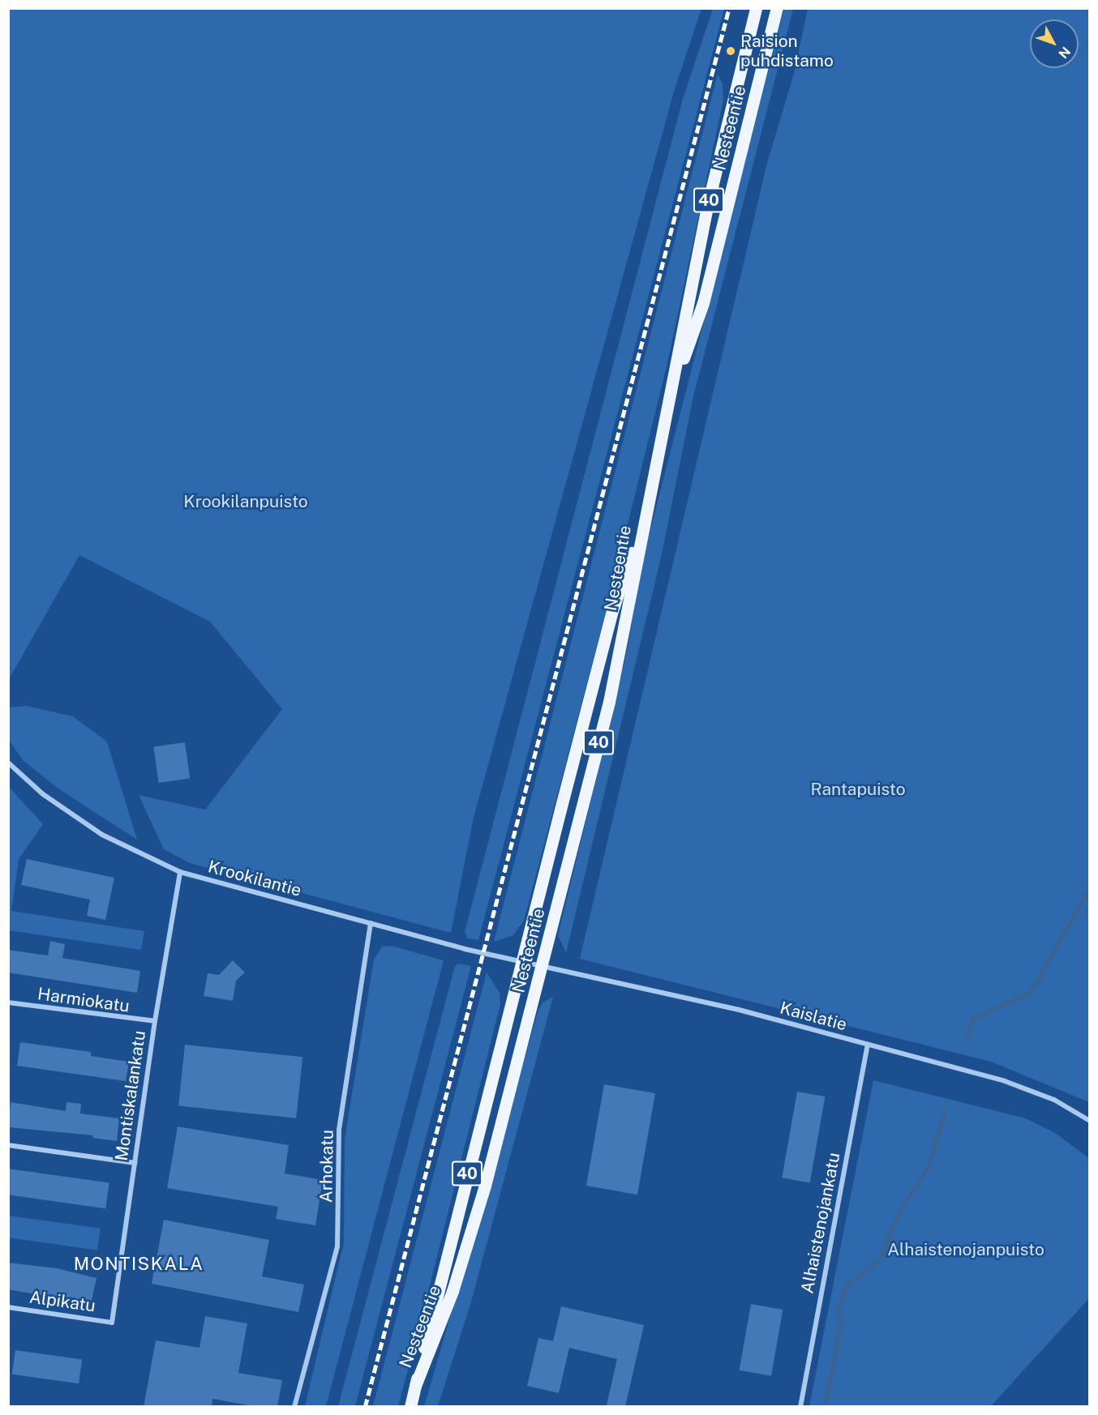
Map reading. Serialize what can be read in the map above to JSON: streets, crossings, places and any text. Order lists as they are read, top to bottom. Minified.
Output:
{"streets":{"main road":["Nesteentie","40"],"street":["Krookilantie","Harmiokatu","Kaislatie","Montiskalankatu","Arhokatu","Alhaistenojankatu","Alpikatu"]},"crossings":[["Nesteentie","Krookilantie"],["Nesteentie","Kaislatie"],["Krookilantie","Kaislatie"],["Krookilantie","Montiskalankatu"],["Krookilantie","Arhokatu"],["Harmiokatu","Montiskalankatu"],["Kaislatie","Alhaistenojankatu"],["Montiskalankatu","Alpikatu"]],"districts":["MONTISKALA"],"parks":["Krookilanpuisto","Rantapuisto","Alhaistenojanpuisto"],"places":["Raision puhdistamo"],"north":"bottom right"}
